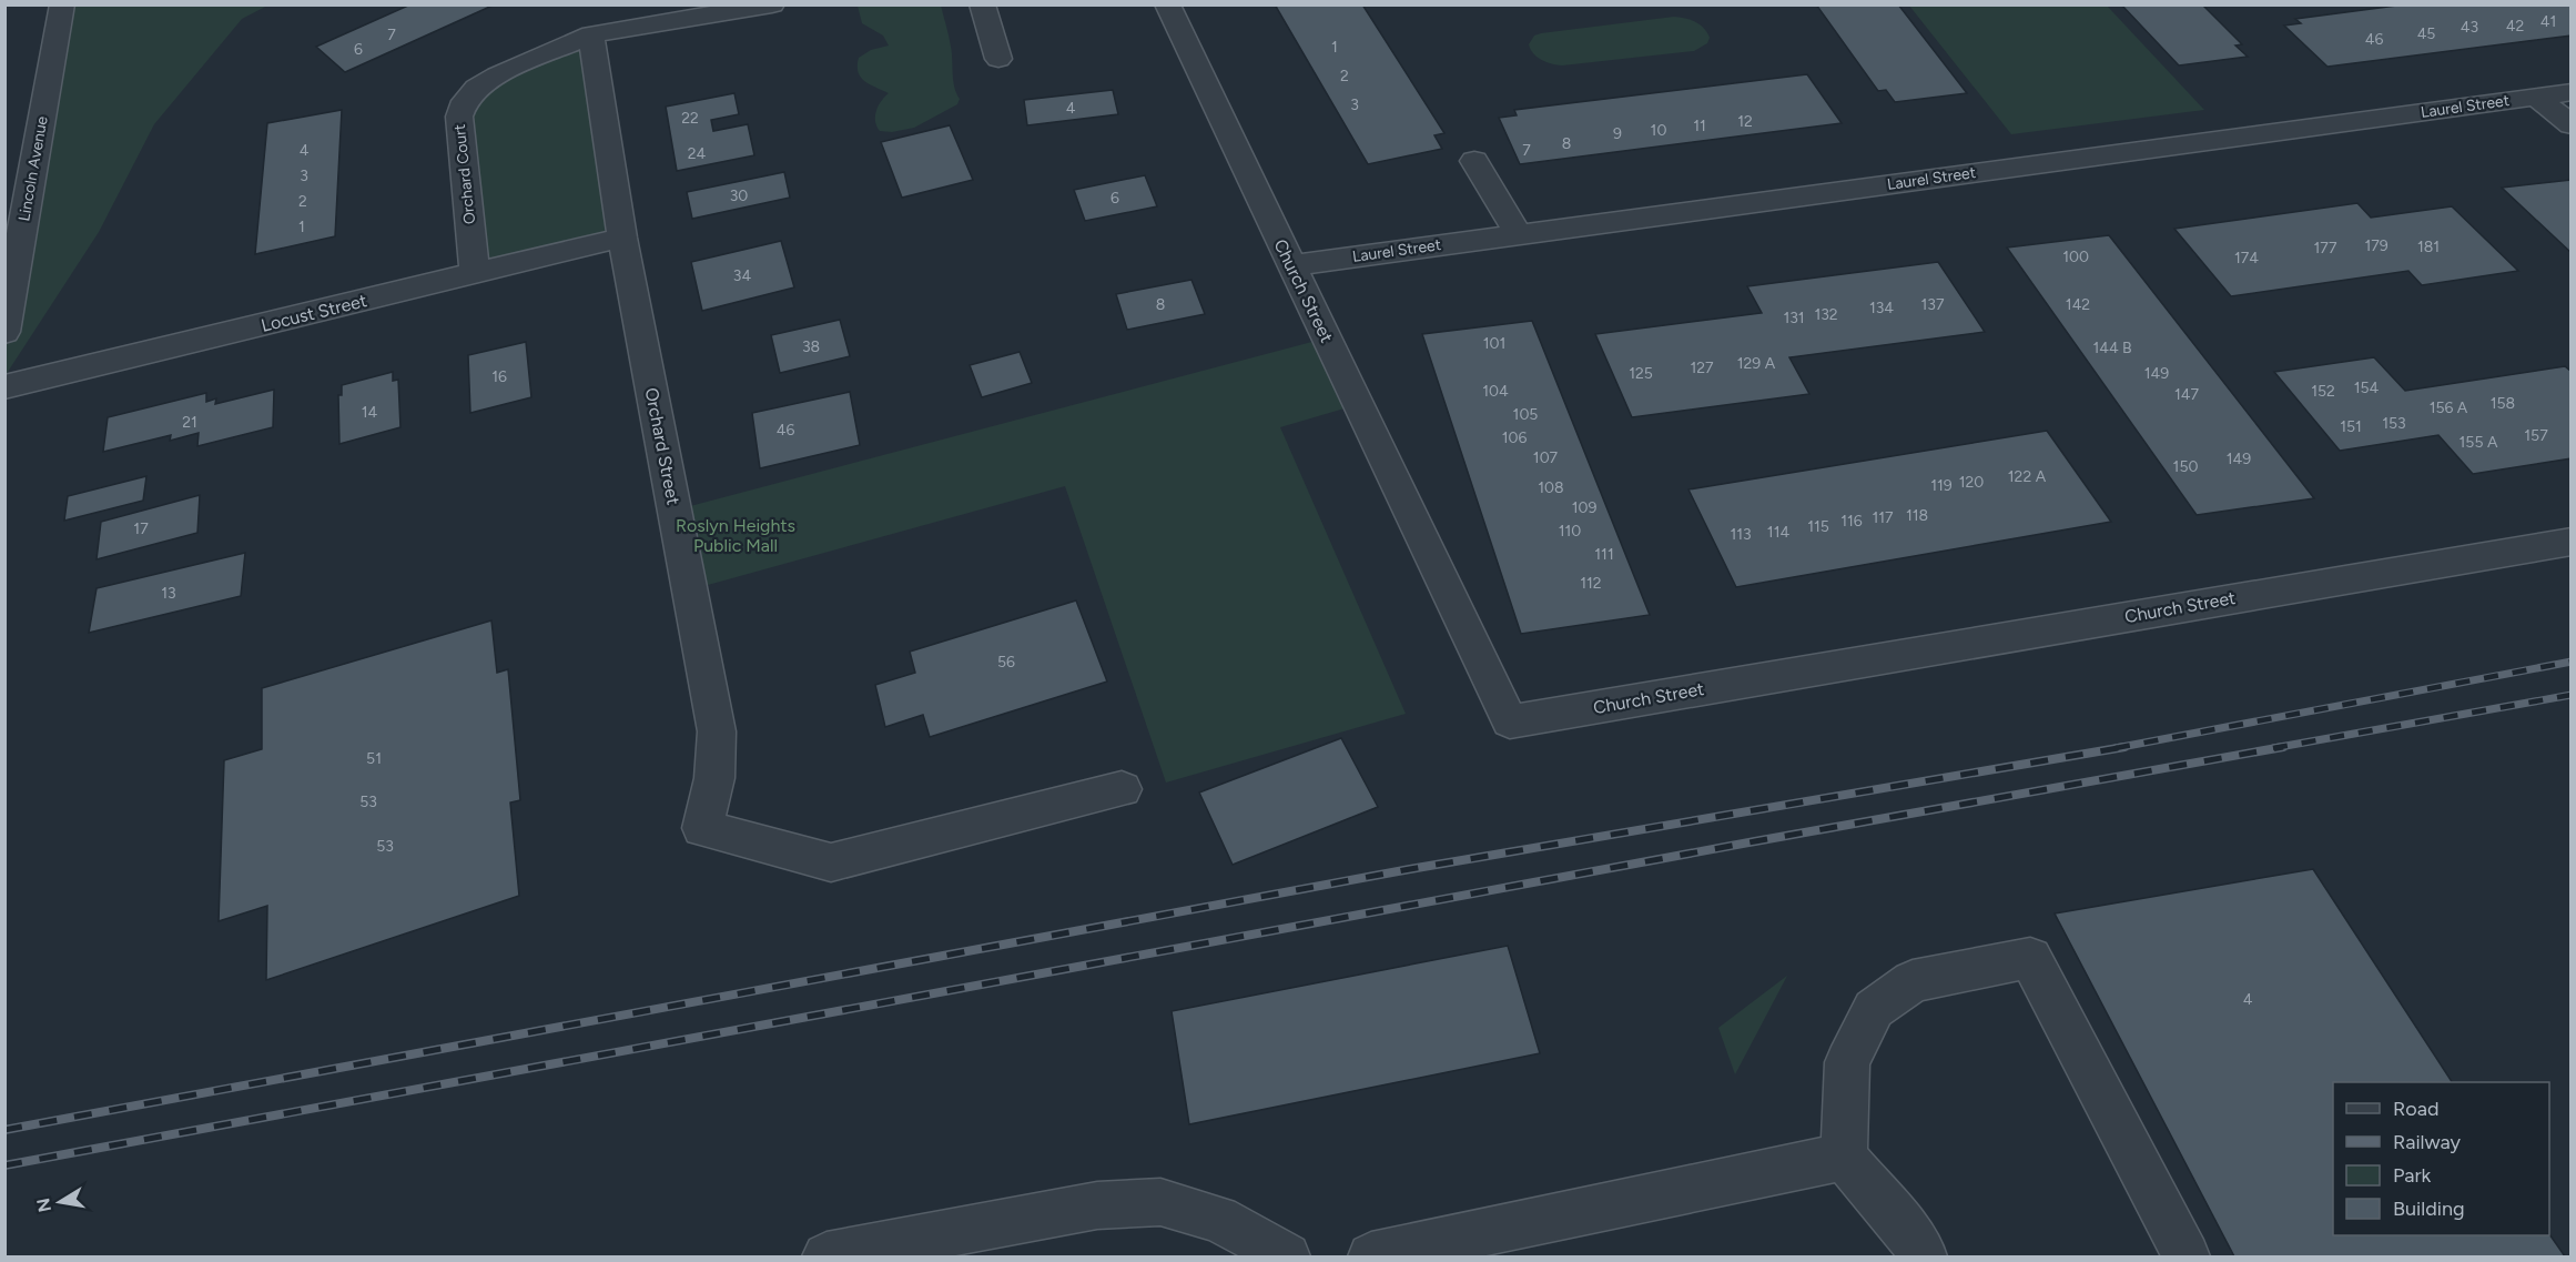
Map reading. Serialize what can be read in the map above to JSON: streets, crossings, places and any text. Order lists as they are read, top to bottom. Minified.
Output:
{"streets":{"street":["Laurel Street","Lincoln Avenue","Orchard Court","Church Street","Locust Street","Orchard Street"]},"crossings":[["Laurel Street","Church Street"],["Orchard Court","Locust Street"],["Orchard Court","Orchard Street"],["Locust Street","Orchard Street"]],"parks":["Roslyn Heights Public Mall"],"house_numbers":["41","42","43","45","7","46","1","6","2","3","4","22","12","11","10","9","8","4","7","24","3","30","6","2","1","179","181","177","100","174","34","8","137","142","134","132","131","101","38","144 B","129 A","127","125","149","16","154","104","152","147","158","156 A","14","105","21","153","151","46","157","106","155 A","107","149","150","122 A","120","119","108","109","118","117","116","115","17","110","114","113","111","112","13","56","51","53","53","4"],"legend":["Road","Railway","Park","Building"],"north":"left"}
